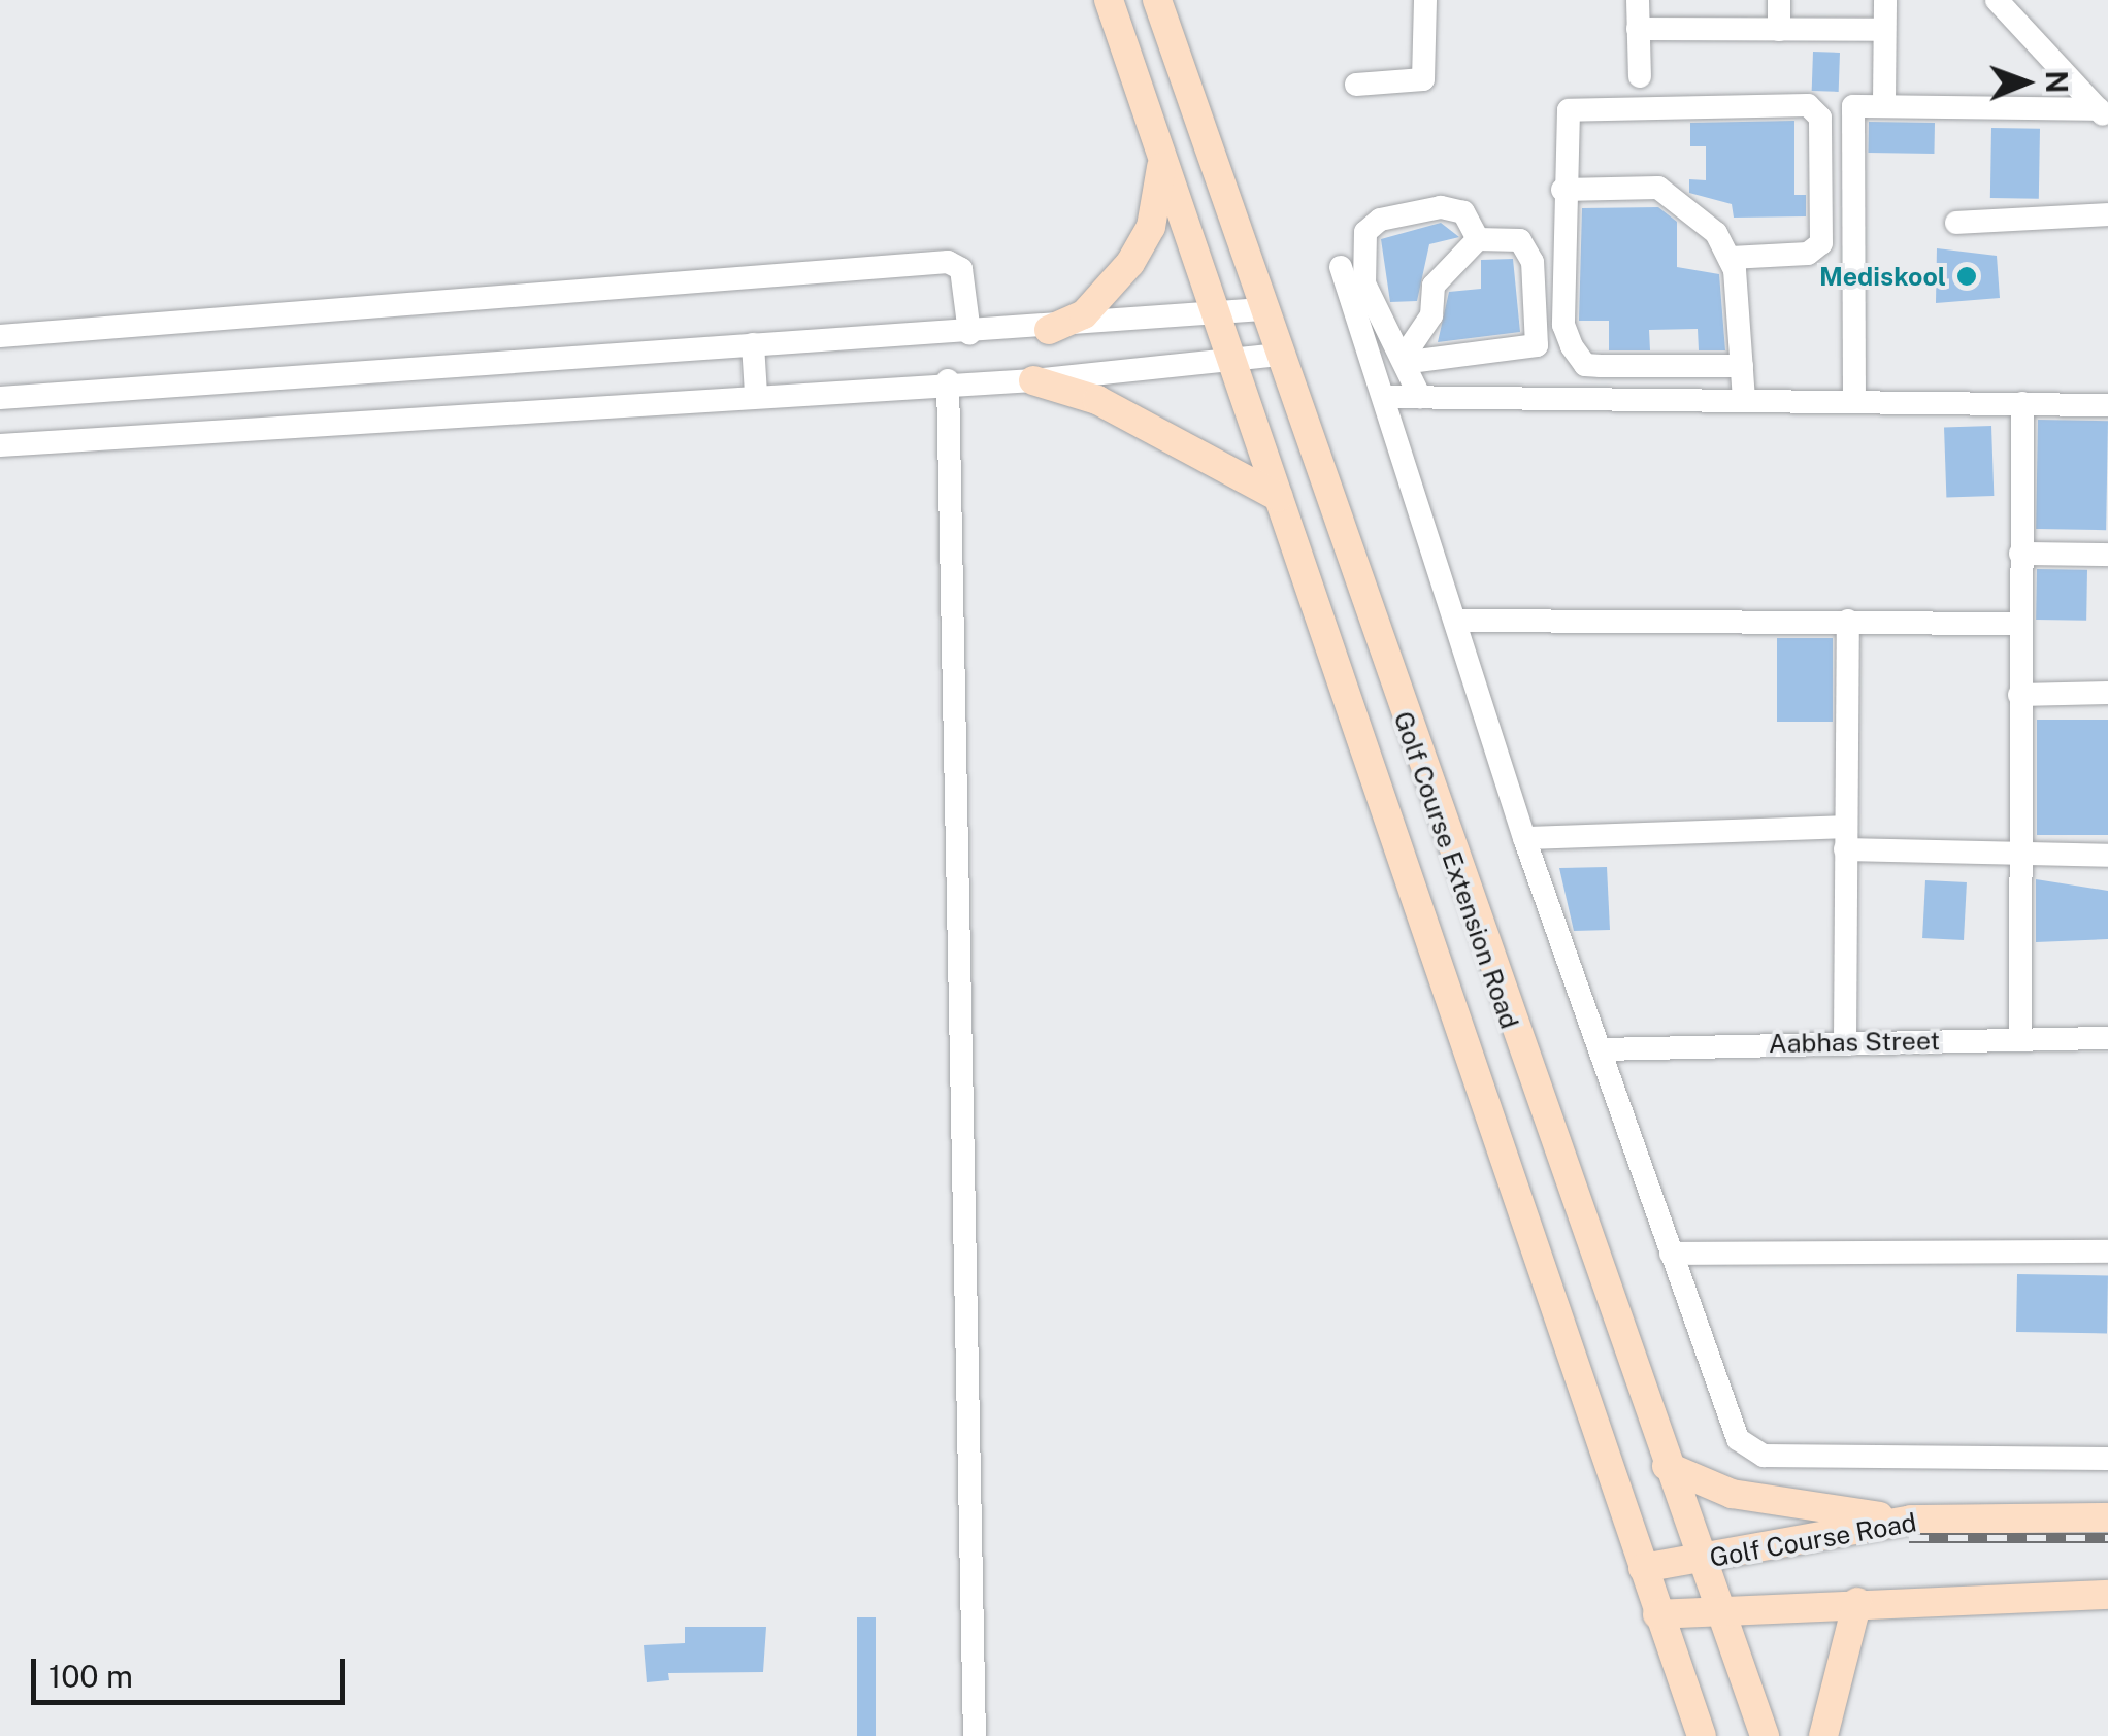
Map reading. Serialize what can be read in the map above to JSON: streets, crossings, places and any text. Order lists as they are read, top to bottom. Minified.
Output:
{"streets":{"main road":["Golf Course Extension Road","Golf Course Road"],"street":["Aabhas Street"]},"crossings":[["Golf Course Extension Road","Golf Course Road"]],"places":["Mediskool"],"scale_bar":"100 m","north":"right"}
